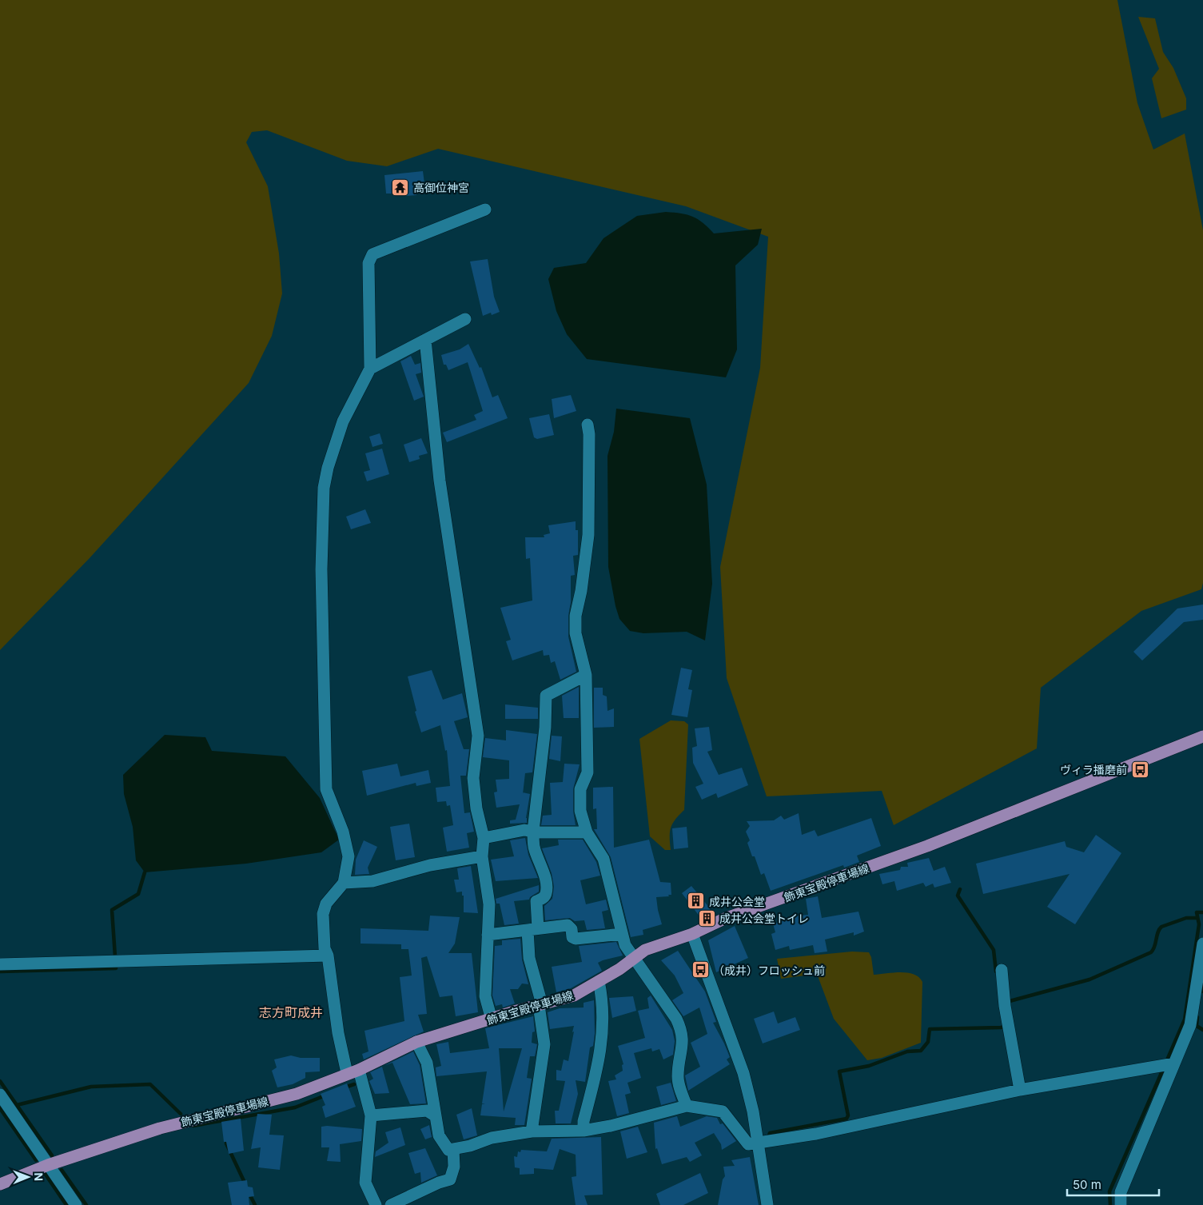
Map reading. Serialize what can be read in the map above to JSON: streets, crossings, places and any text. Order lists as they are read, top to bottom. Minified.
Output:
{"streets":{"main road":["飾東宝殿停車場線"]},"districts":["志方町成井"],"places":{"temple":["高御位神宮"],"bus stop":["ヴィラ播磨前","（成井）フロッシュ前"],"building":["成井公会堂","成井公会堂トイレ"]},"scale_bar":"50 m","north":"right"}
